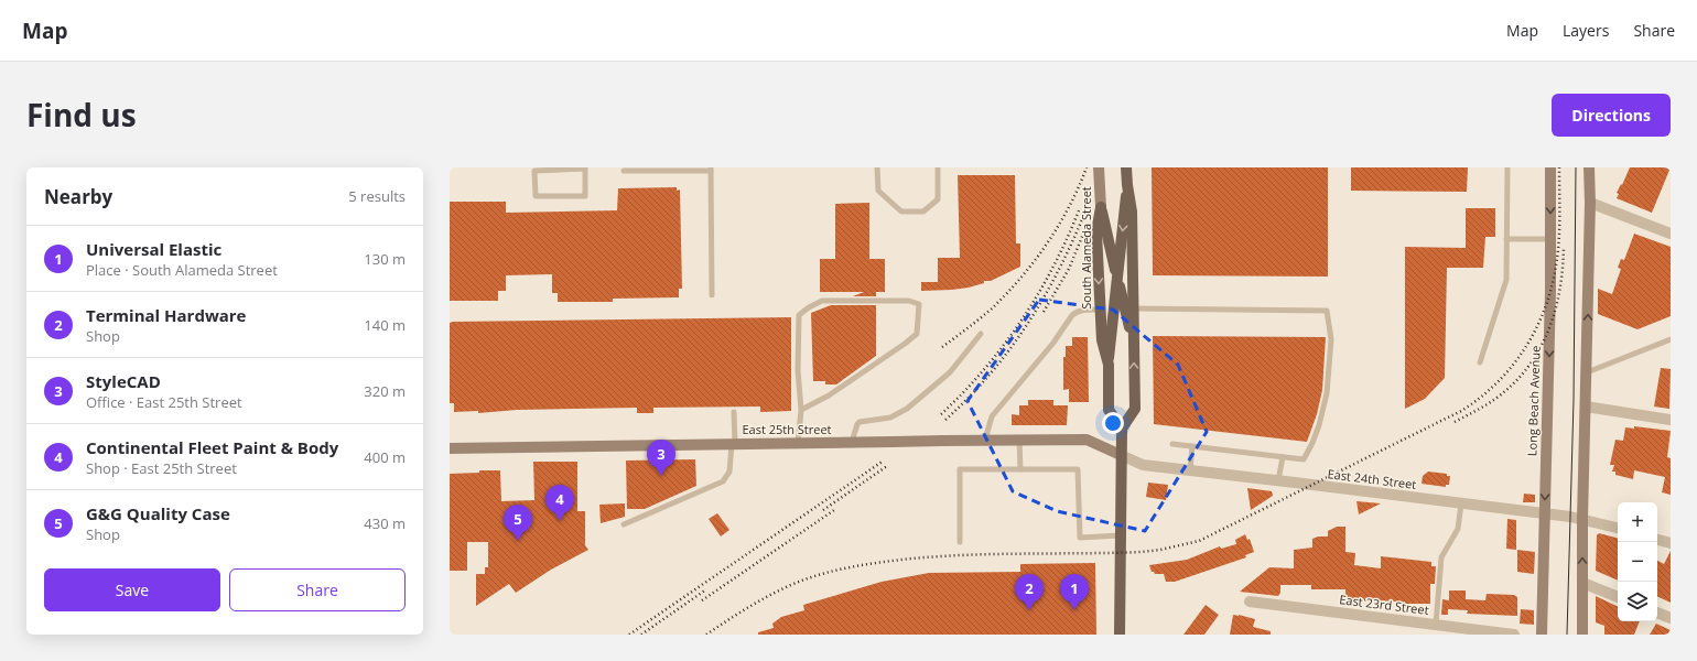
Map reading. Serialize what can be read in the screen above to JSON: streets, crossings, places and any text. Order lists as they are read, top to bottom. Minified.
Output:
{"streets":{"main road":["South Alameda Street","Long Beach Avenue","East 25th Street"],"street":["East 24th Street","East 23rd Street"]},"crossings":[["Long Beach Avenue","East 24th Street"],["East 25th Street","East 24th Street"]],"page":{"header":"Map","nav":["Map","Layers","Share"],"title":"Find us","buttons":["Directions",["Save","Share"]],"heading":["Nearby","5 results"],"list":[{"mark":"1","name":"Universal Elastic","note":"Place · South Alameda Street","value":"130 m"},{"mark":"2","name":"Terminal Hardware","note":"Shop","value":"140 m"},{"mark":"3","name":"StyleCAD","note":"Office · East 25th Street","value":"320 m"},{"mark":"4","name":"Continental Fleet Paint & Body","note":"Shop · East 25th Street","value":"400 m"},{"mark":"5","name":"G&G Quality Case","note":"Shop","value":"430 m"}],"pins":["3","4","5","1","2"],"map_buttons":["+","−"]}}
